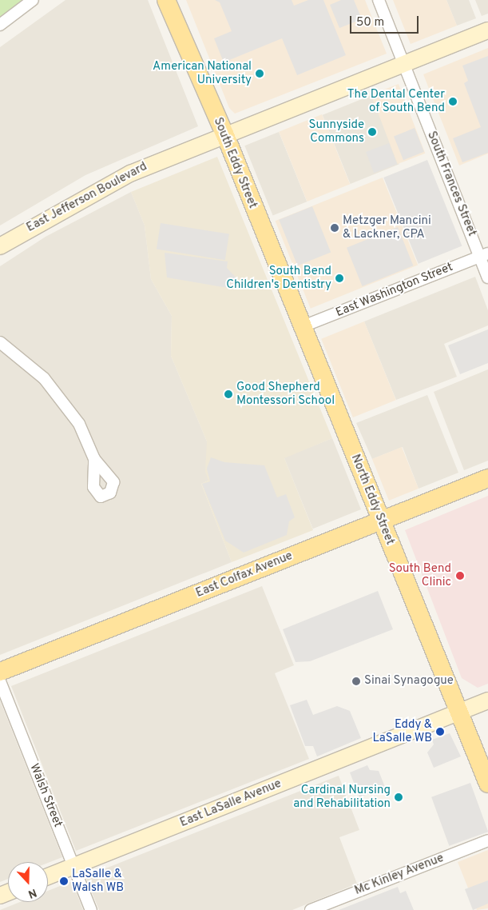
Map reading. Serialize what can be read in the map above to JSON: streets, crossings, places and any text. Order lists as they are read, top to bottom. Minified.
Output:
{"streets":{"main road":["South Eddy Street","North Eddy Street","East Colfax Avenue"],"street":["South Frances Street","East Jefferson Boulevard","East Washington Street","Walsh Street","East LaSalle Avenue","Mc Kinley Avenue"]},"crossings":[["South Eddy Street","East Jefferson Boulevard"],["South Eddy Street","East Washington Street"],["South Eddy Street","North Eddy Street"],["South Frances Street","East Jefferson Boulevard"],["South Frances Street","East Washington Street"],["East Washington Street","North Eddy Street"],["North Eddy Street","East Colfax Avenue"],["North Eddy Street","East LaSalle Avenue"],["Walsh Street","East LaSalle Avenue"]],"places":["American National University","The Dental Center of South Bend","Sunnyside Commons","Metzger Mancini & Lackner, CPA","South Bend Children's Dentistry","Good Shepherd Montessori School","South Bend Clinic","Sinai Synagogue","Eddy & LaSalle WB","Cardinal Nursing and Rehabilitation","LaSalle & Walsh WB"],"scale_bar":"50 m","north":"bottom"}
